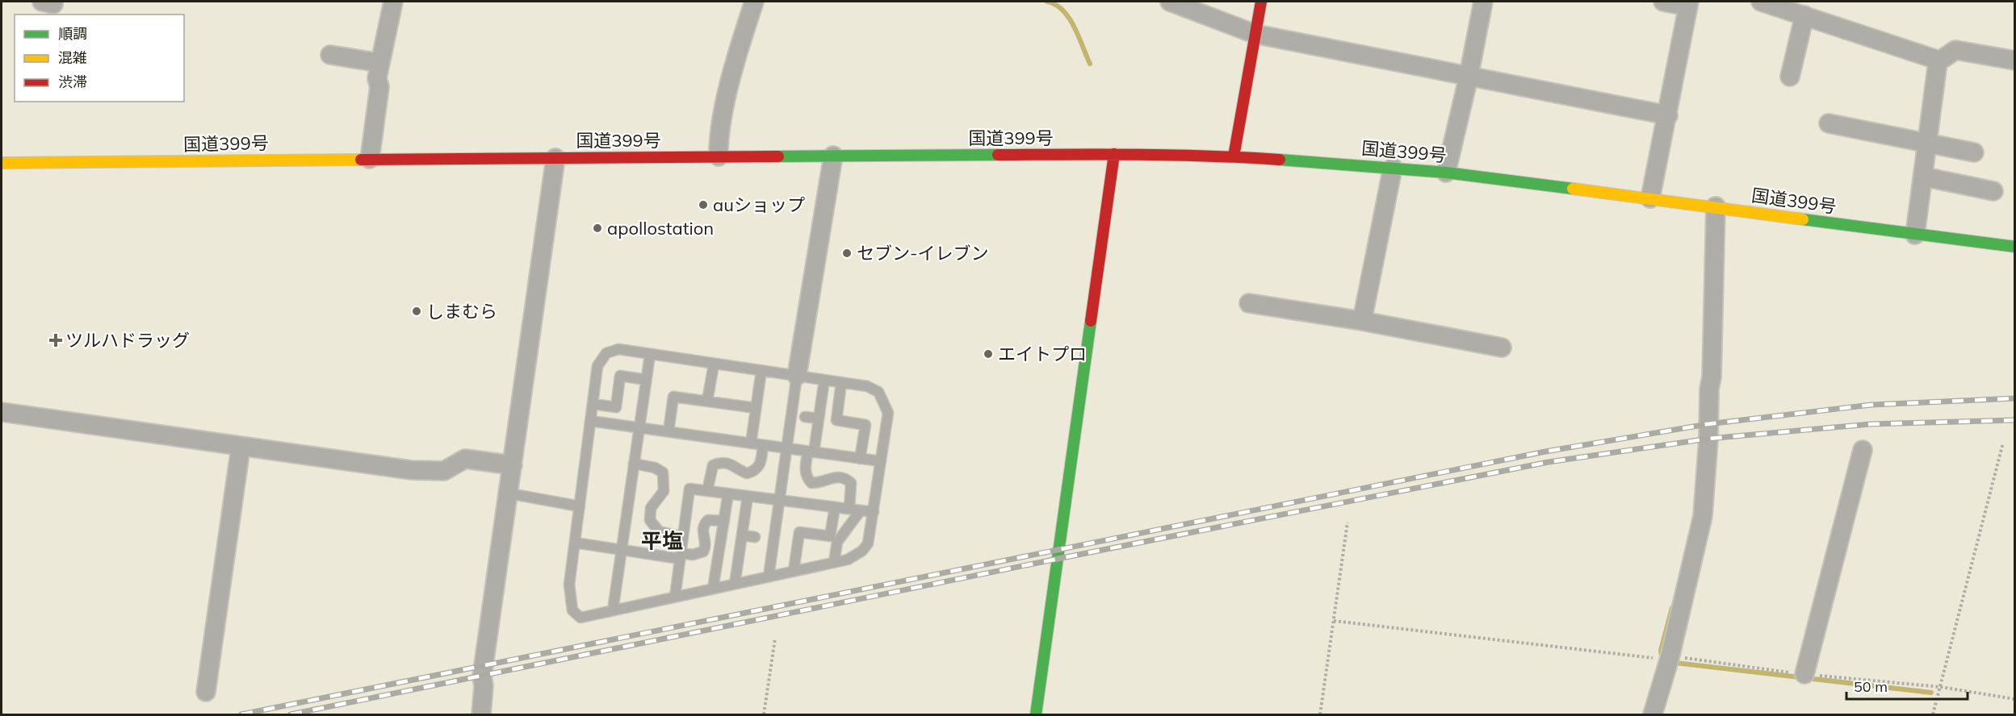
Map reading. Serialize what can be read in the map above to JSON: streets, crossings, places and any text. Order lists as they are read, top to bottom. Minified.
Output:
{"streets":{"main road":["国道399号"]},"districts":["平塩"],"places":{"other":["auショップ","apollostation","セブン-イレブン","しまむら","エイトプロ"],"health":["ツルハドラッグ"]},"legend":["順調","混雑","渋滞"],"scale_bar":"50 m"}
